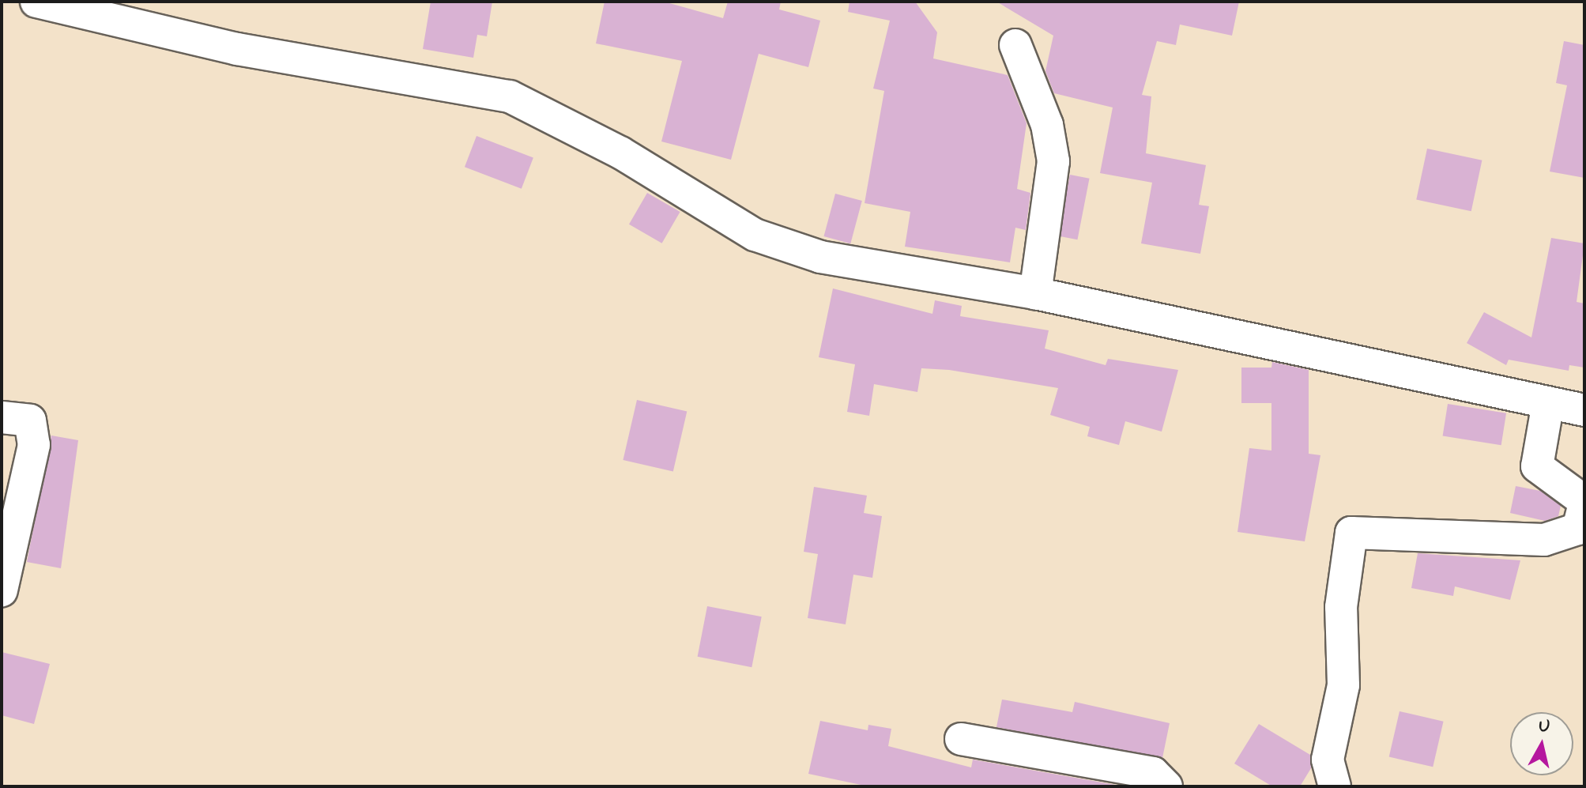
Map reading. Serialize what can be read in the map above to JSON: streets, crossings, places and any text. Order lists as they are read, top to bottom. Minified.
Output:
{"north":"top"}
